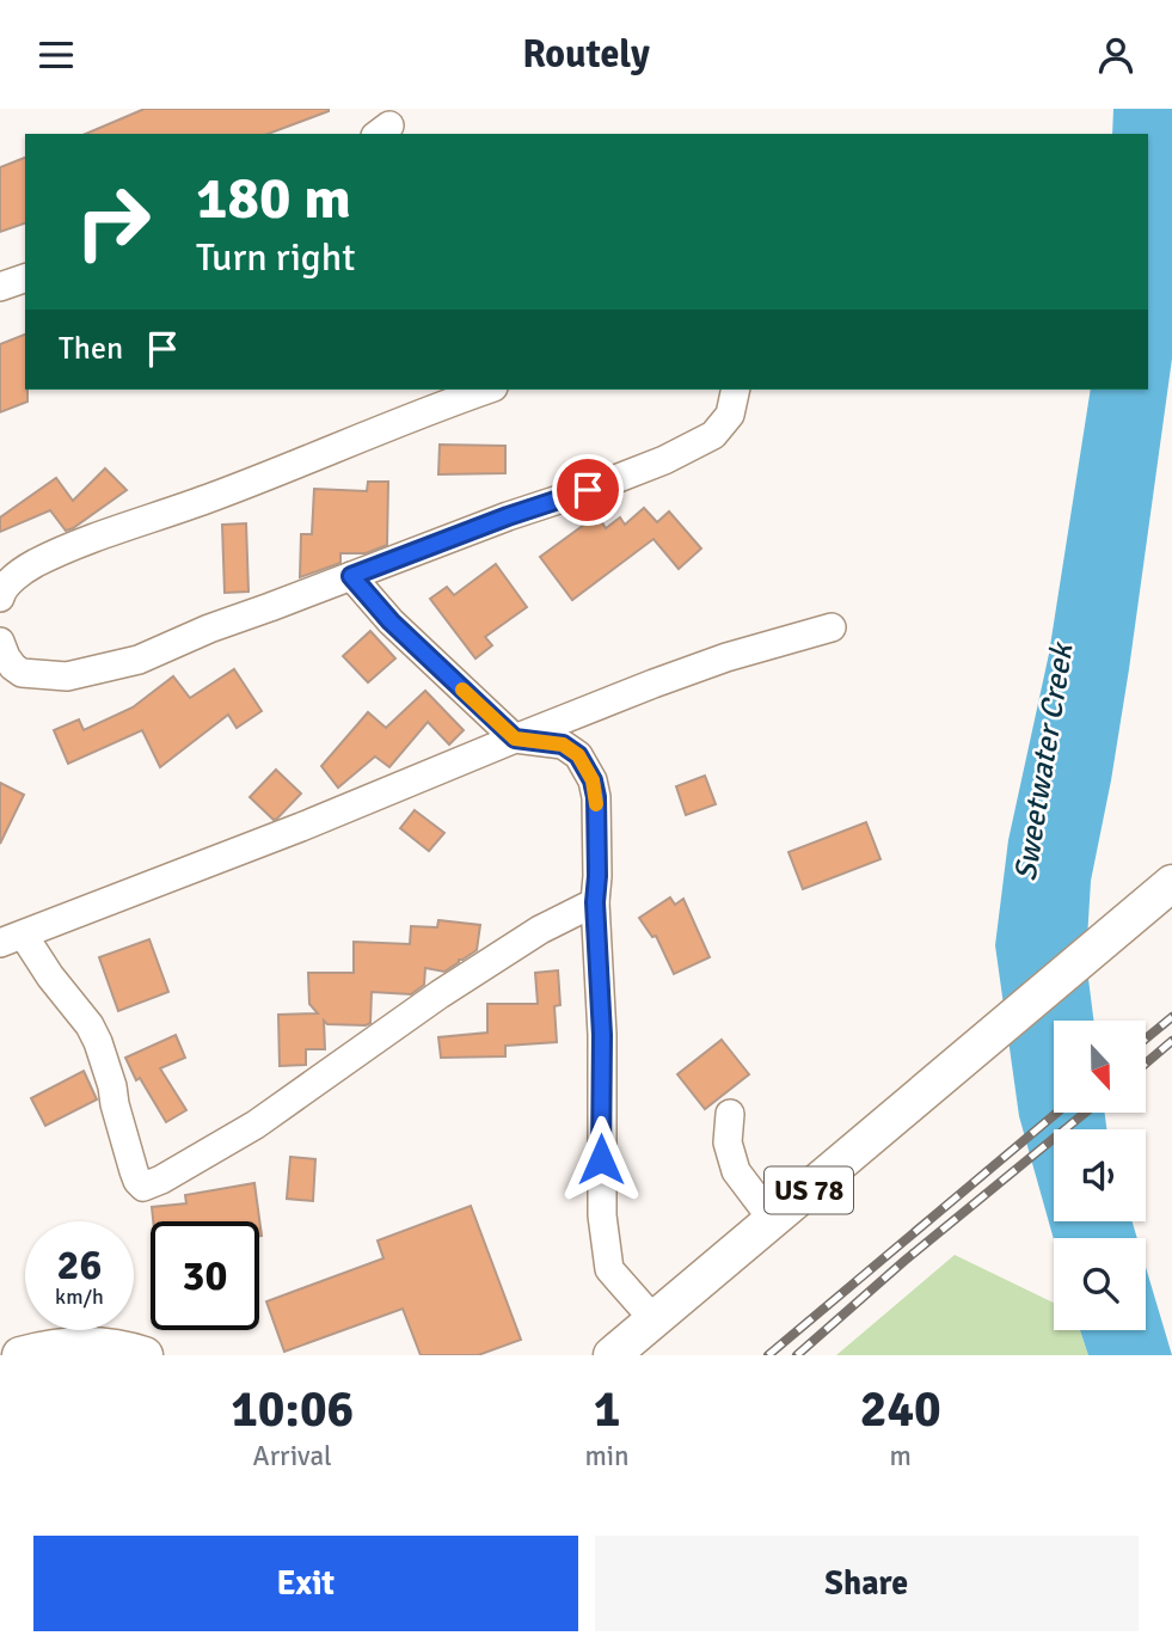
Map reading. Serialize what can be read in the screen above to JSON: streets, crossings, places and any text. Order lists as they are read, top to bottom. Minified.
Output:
{"streets":{"main road":["US 78"]},"water":["Sweetwater Creek"],"north":"bottom","page":{"header":"Routely","turn":["180 m","Turn right"],"then":"Then","speed":"26 km/h","limit":"30","eta":["10:06","Arrival","1","min","240","m"],"buttons":["Exit","Share"]}}
